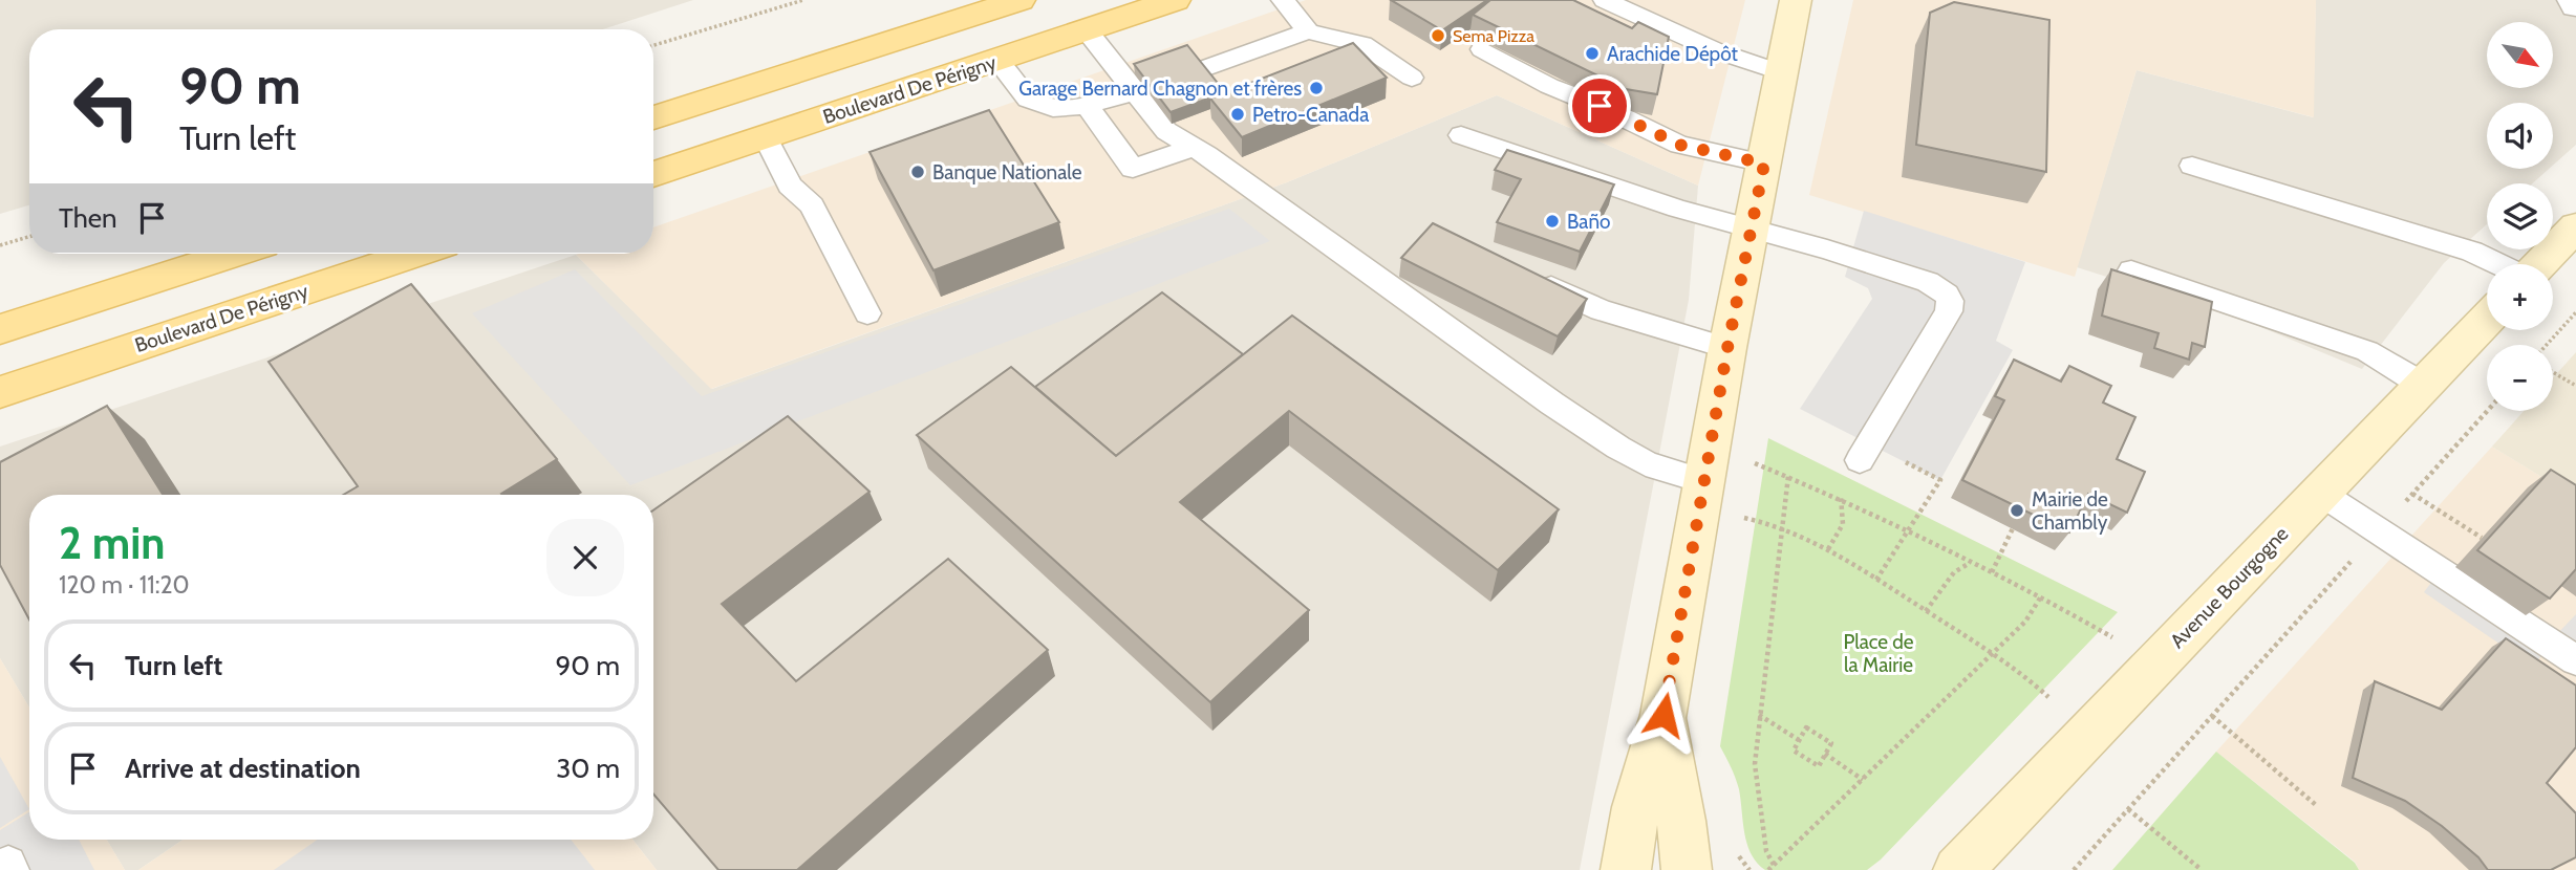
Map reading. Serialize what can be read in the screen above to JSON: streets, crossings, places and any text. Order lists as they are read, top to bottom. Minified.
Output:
{"streets":{"main road":["Boulevard De Périgny"],"street":["Avenue Bourgogne"]},"parks":["Place de la Mairie"],"places":["Sema Pizza","Arachide Dépôt","Garage Bernard Chagnon et frères","Petro-Canada","Banque Nationale","Baño","Mairie de Chambly"],"north":"bottom right","page":{"map_buttons":["+","−"],"turn":["90 m","Turn left"],"then":"Then","heading":["2 min","120 m · 11:20"],"list":[{"name":"Turn left","value":"90 m"},{"name":"Arrive at destination","value":"30 m"}]}}
